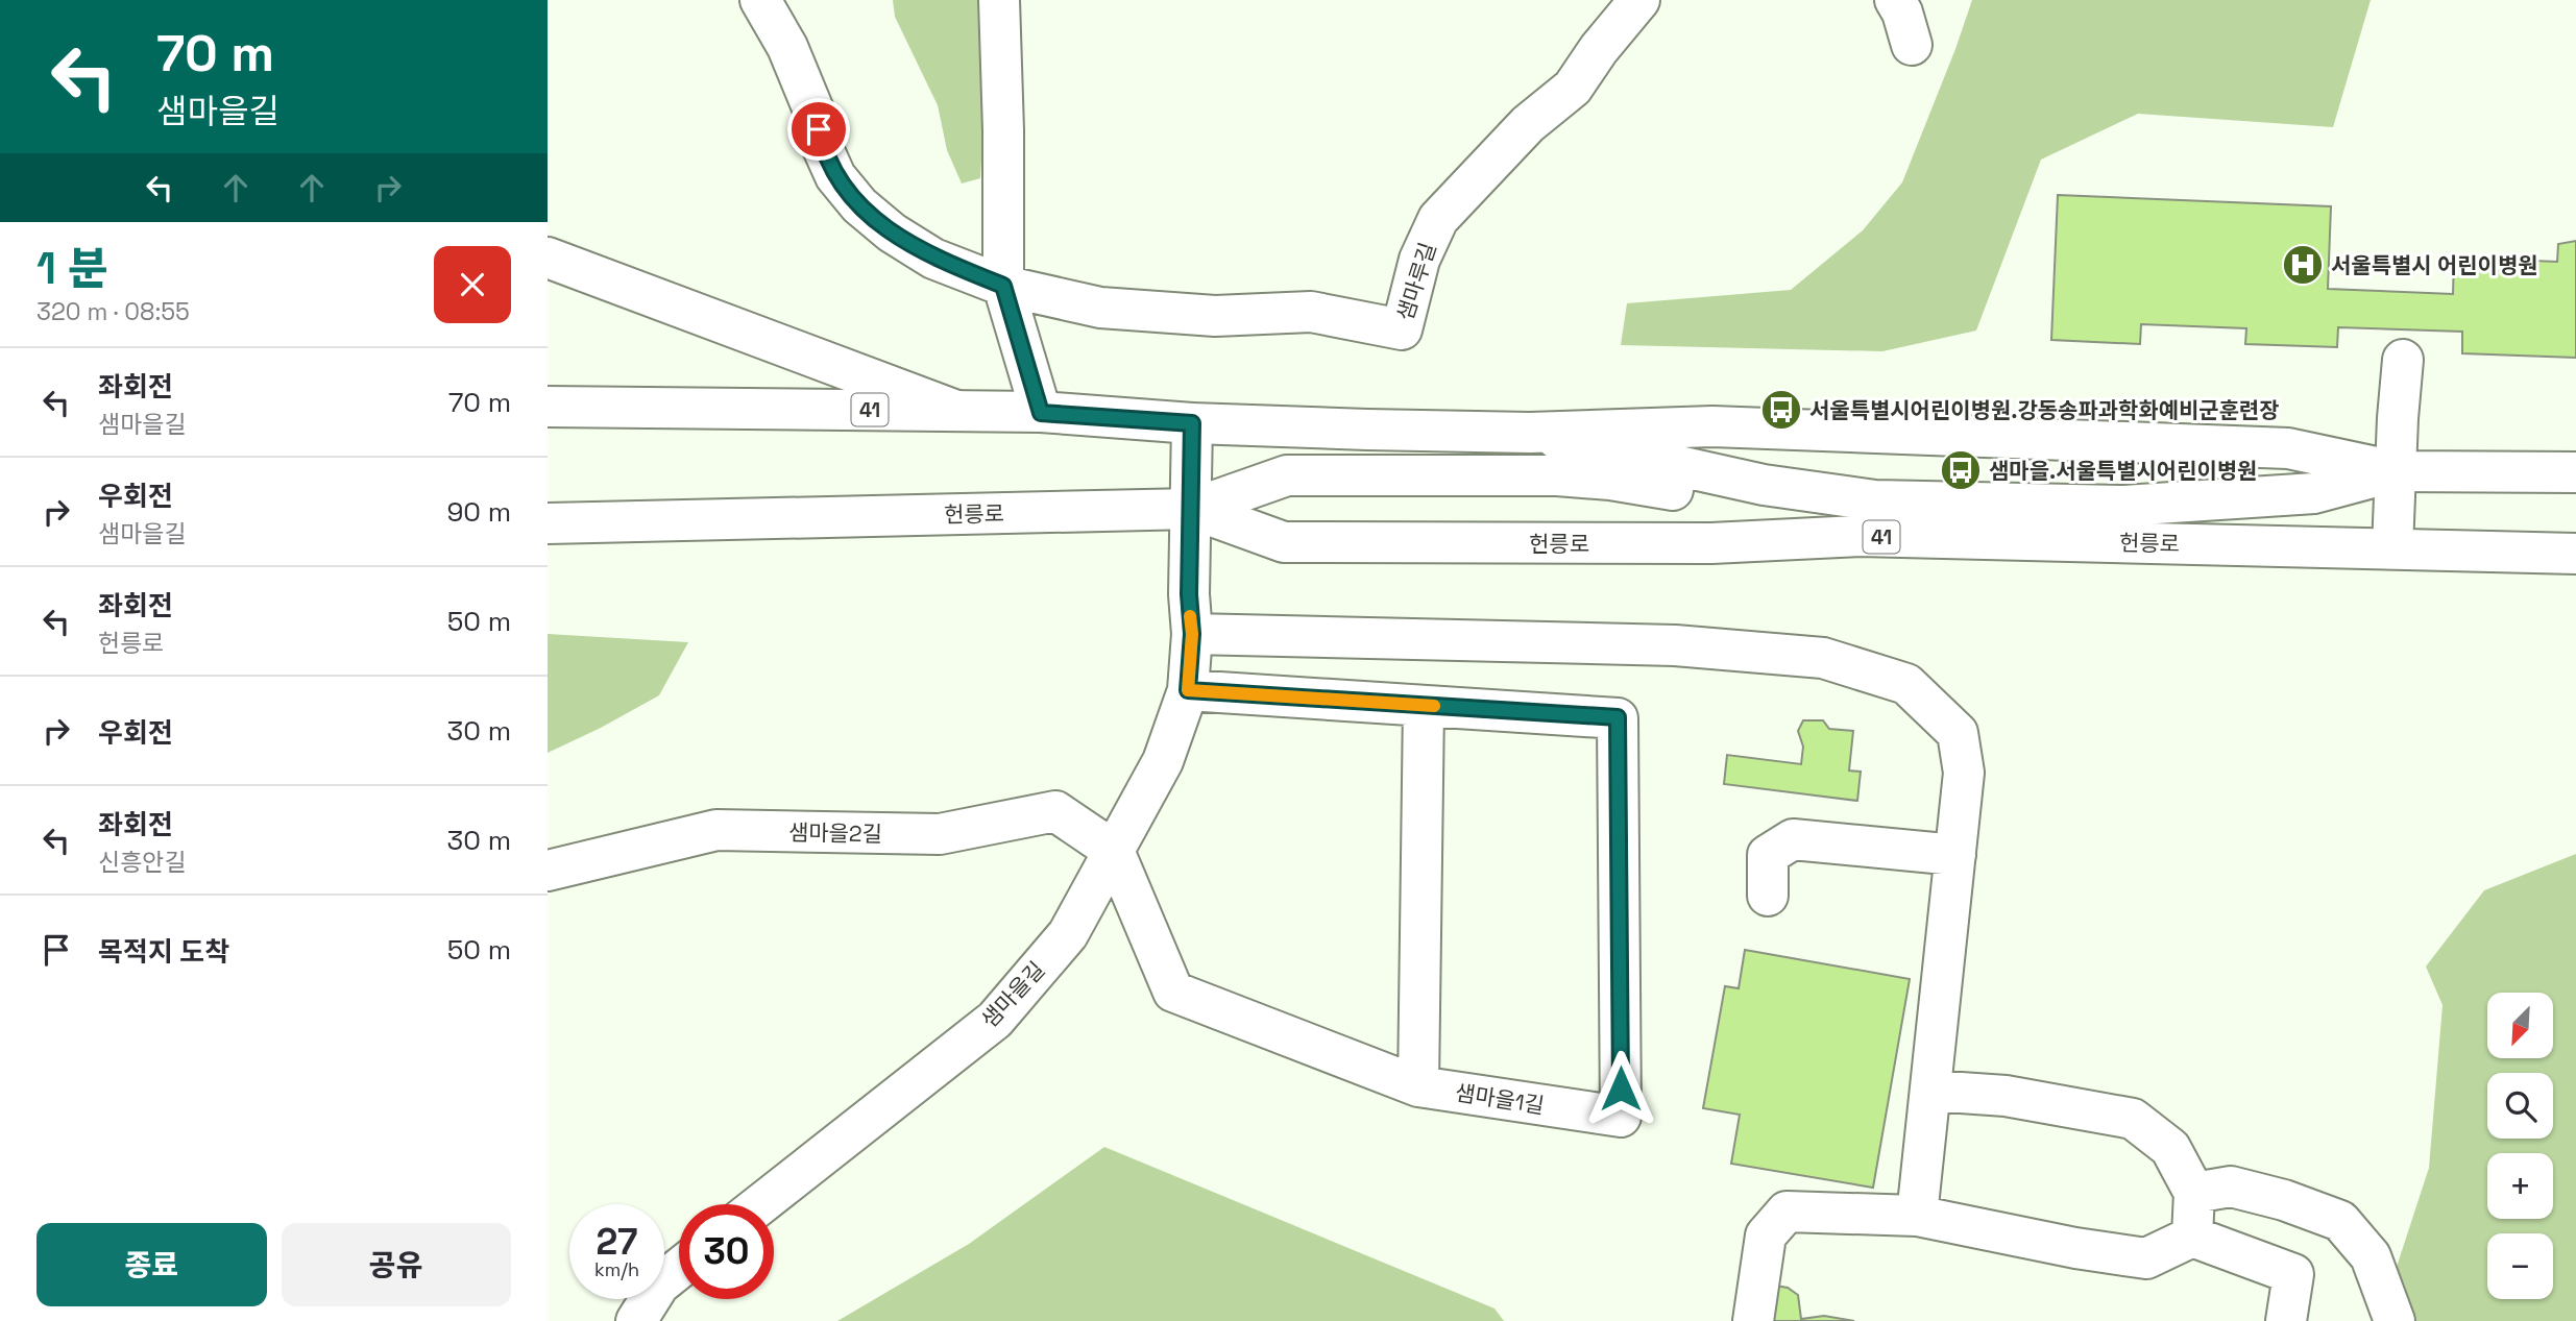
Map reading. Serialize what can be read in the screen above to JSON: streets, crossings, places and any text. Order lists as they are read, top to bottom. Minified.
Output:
{"streets":{"main road":["샘마루길","41","헌릉로","샘마을2길","샘마을길","샘마을1길"]},"crossings":[["41","샘마을길"],["헌릉로","샘마을길"],["샘마을2길","샘마을길"],["샘마을2길","샘마을1길"],["샘마을길","샘마을1길"]],"places":{"hospital":["서울특별시 어린이병원"],"bus stop":["서울특별시어린이병원.강동송파과학화예비군훈련장","샘마을.서울특별시어린이병원"]},"north":"bottom left","page":{"turn":["70 m","샘마을길"],"heading":["1 분","320 m · 08:55"],"list":[{"name":"좌회전","note":"샘마을길","value":"70 m"},{"name":"우회전","note":"샘마을길","value":"90 m"},{"name":"좌회전","note":"헌릉로","value":"50 m"},{"name":"우회전","value":"30 m"},{"name":"좌회전","note":"신흥안길","value":"30 m"},{"name":"목적지 도착","value":"50 m"}],"map_buttons":["+","−"],"speed":"27 km/h","limit":"30","buttons":["종료","공유"]}}
